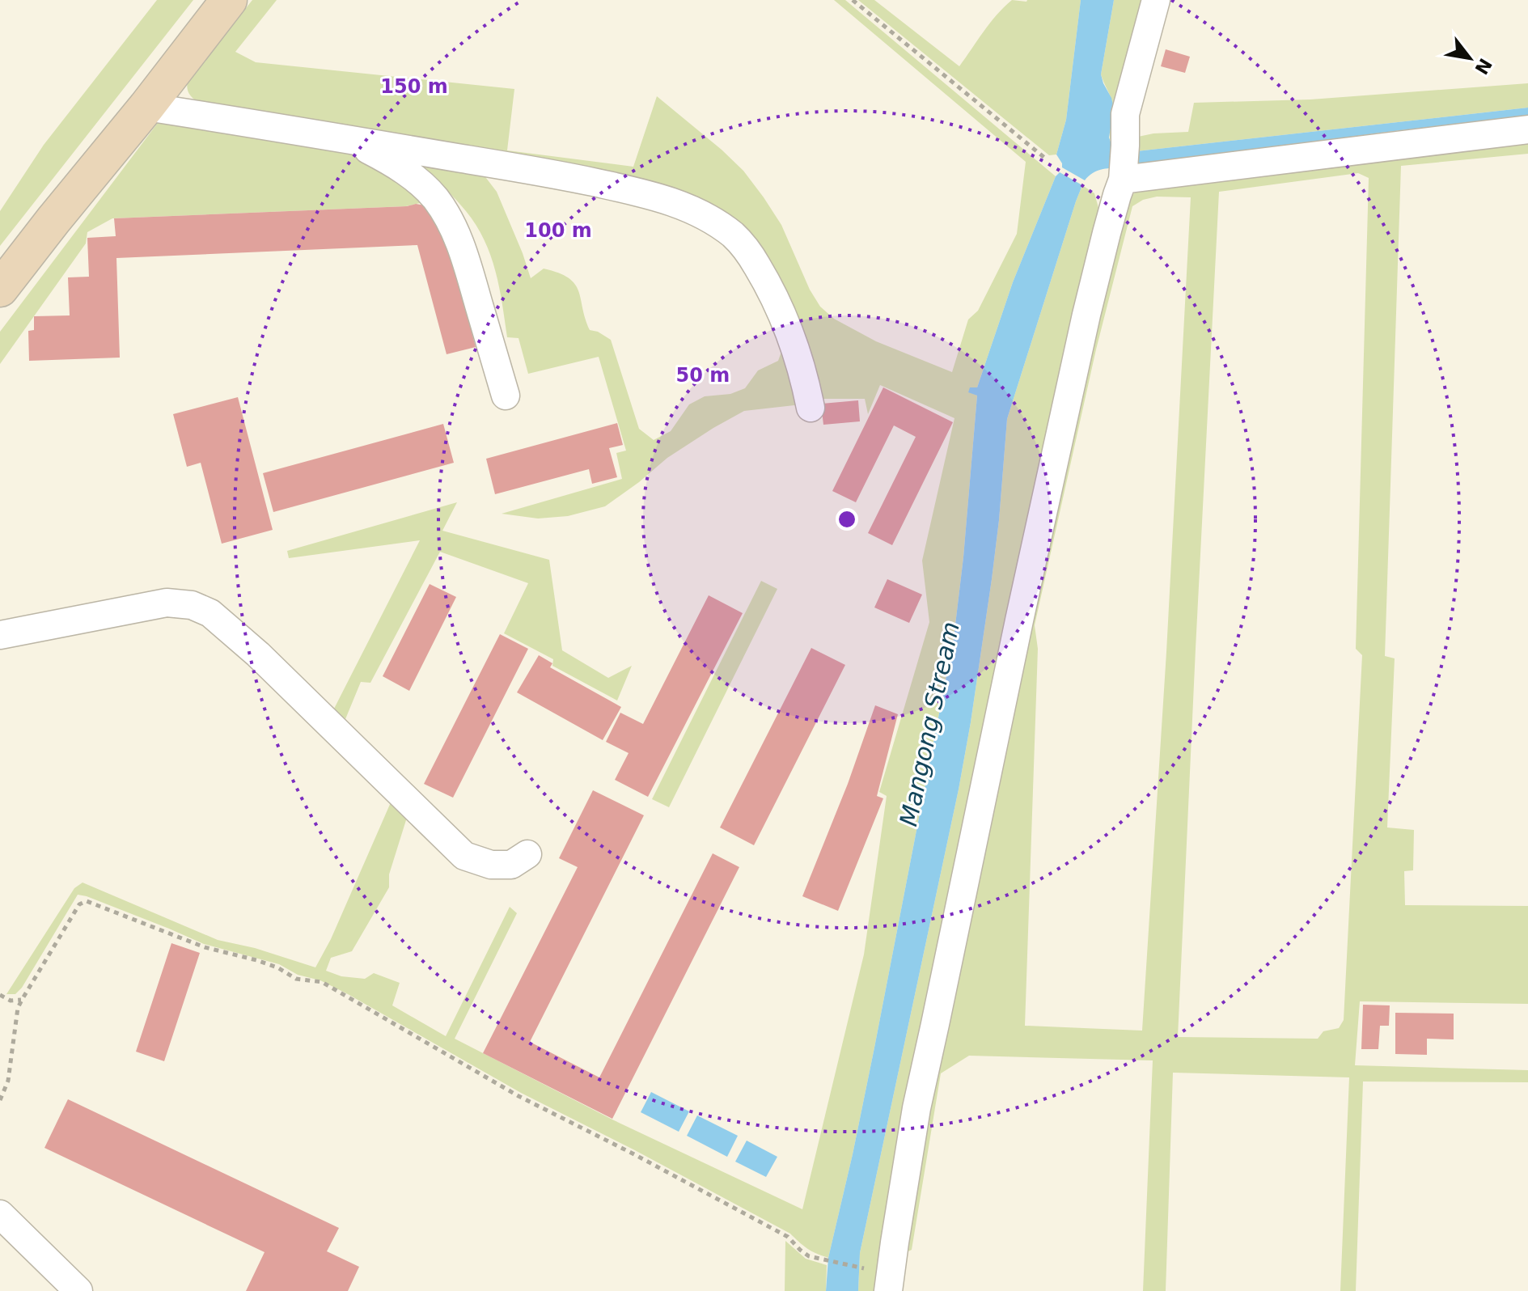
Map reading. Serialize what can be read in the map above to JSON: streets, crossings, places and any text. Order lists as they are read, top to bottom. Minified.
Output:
{"water":["Mangong Stream"],"north":"bottom right","rings":["150 m","100 m","50 m"]}
